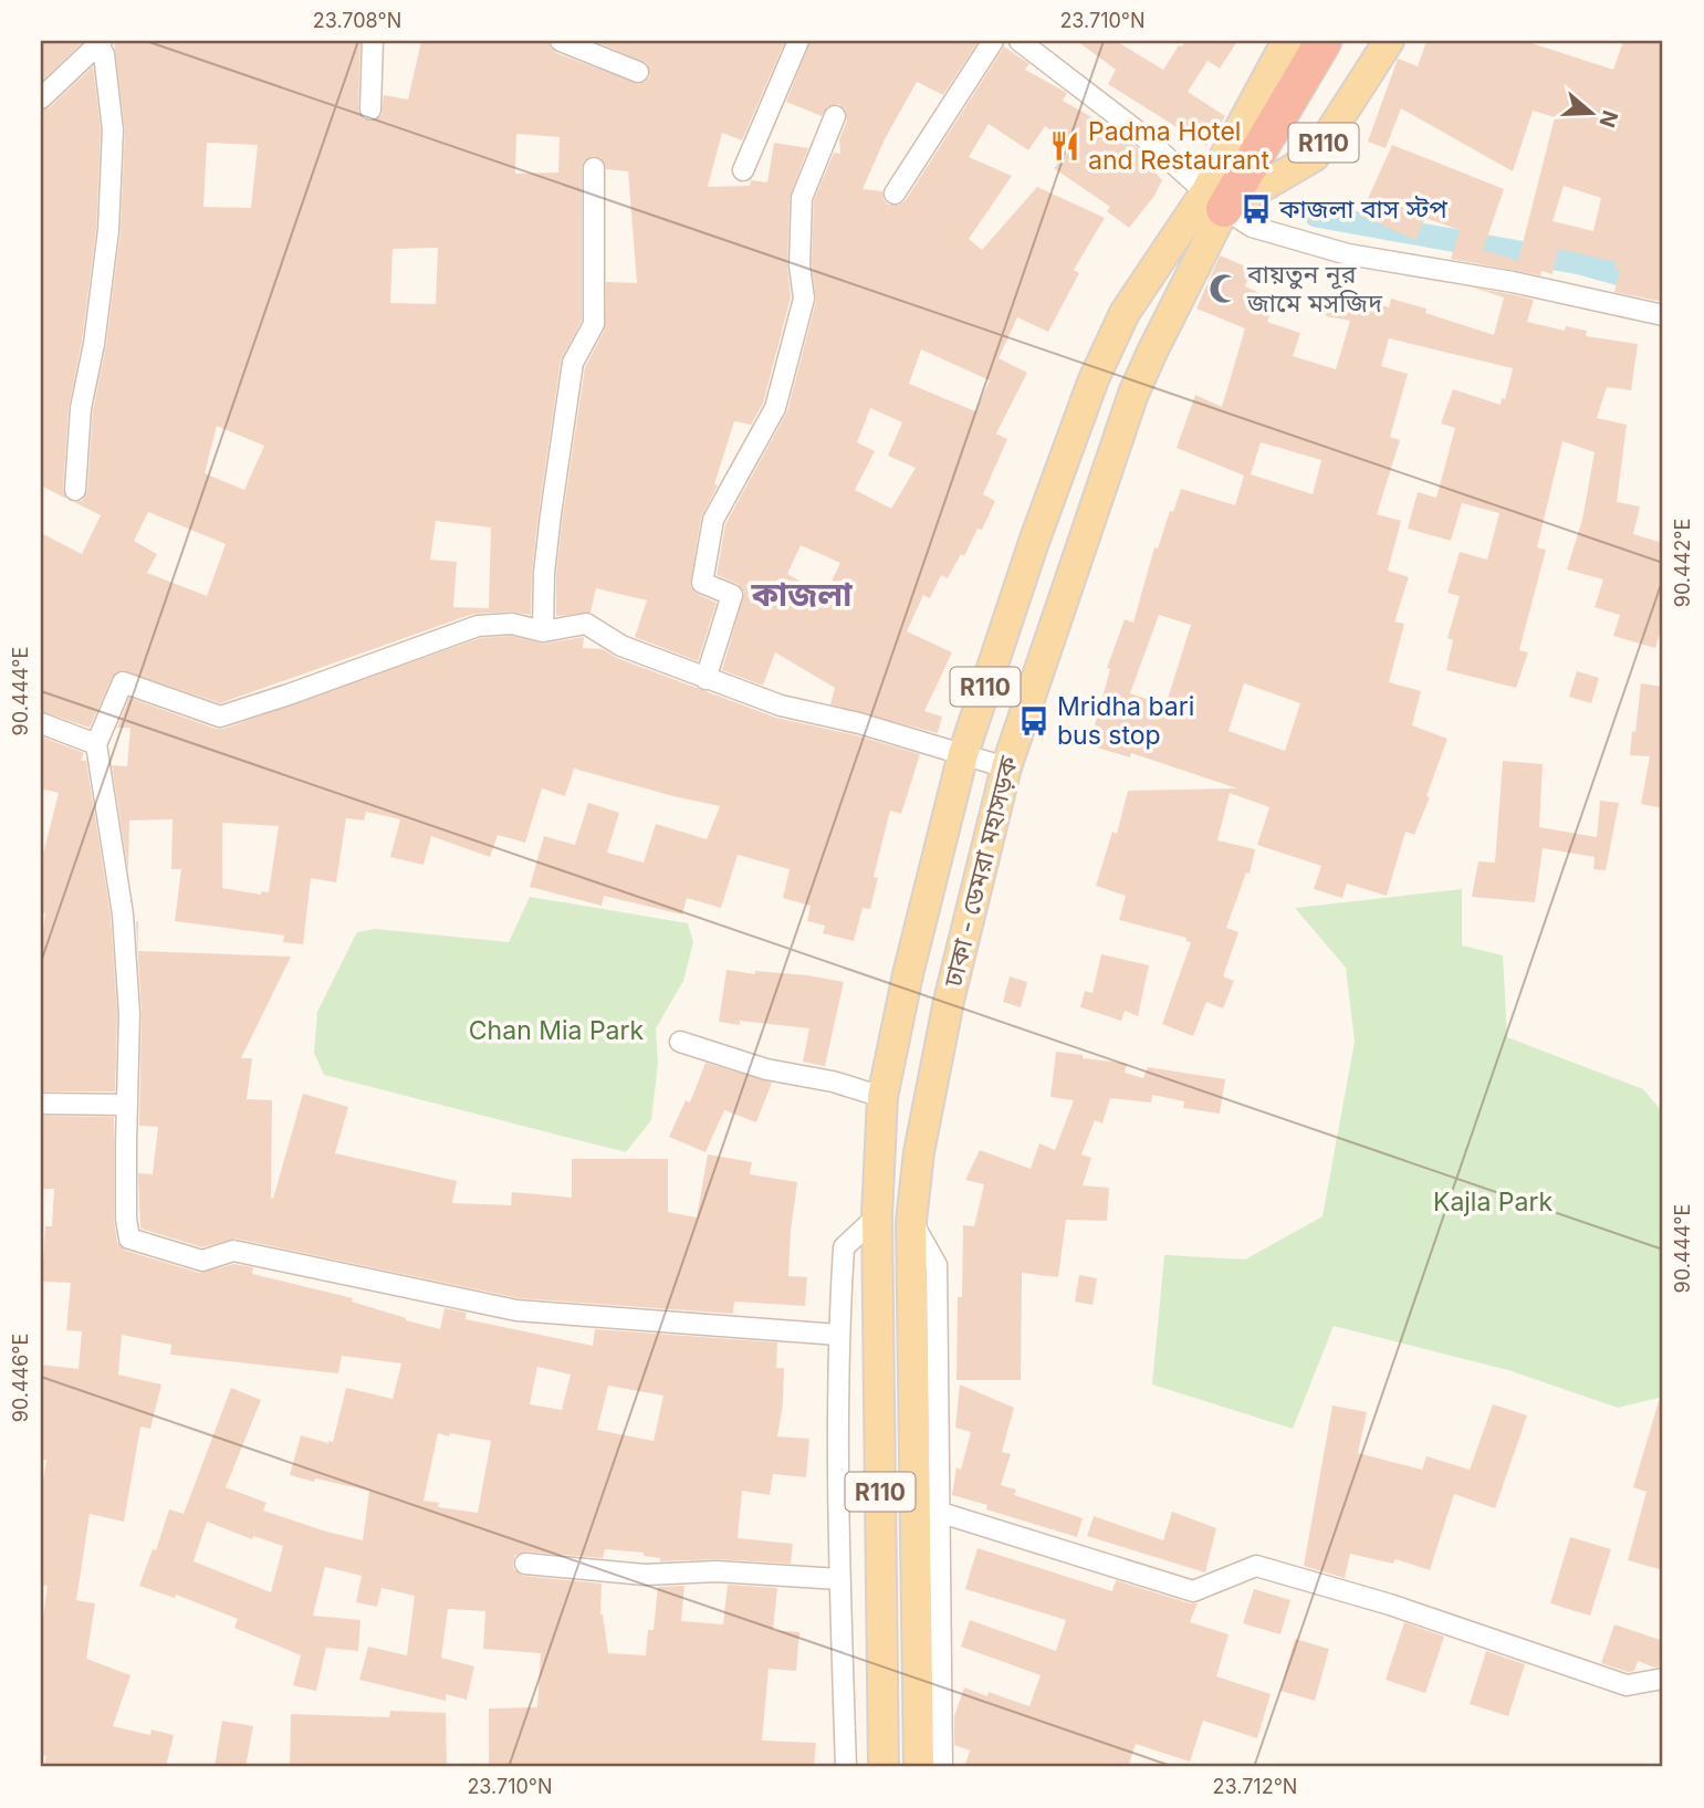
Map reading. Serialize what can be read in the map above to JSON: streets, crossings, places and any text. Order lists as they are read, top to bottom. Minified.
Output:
{"streets":{"main road":["R110","ঢাকা - ডেমরা মহাসড়ক"]},"districts":["কাজলা"],"parks":["Chan Mia Park","Kajla Park"],"places":{"restaurant":["Padma Hotel and Restaurant"],"bus stop":["কাজলা বাস স্টপ","Mridha bari bus stop"],"mosque":["বায়তুন নূর জামে মসজিদ"]},"north":"right","coordinates":["23.708°N","23.710°N","90.442°E","90.444°E","90.446°E","23.712°N"]}
